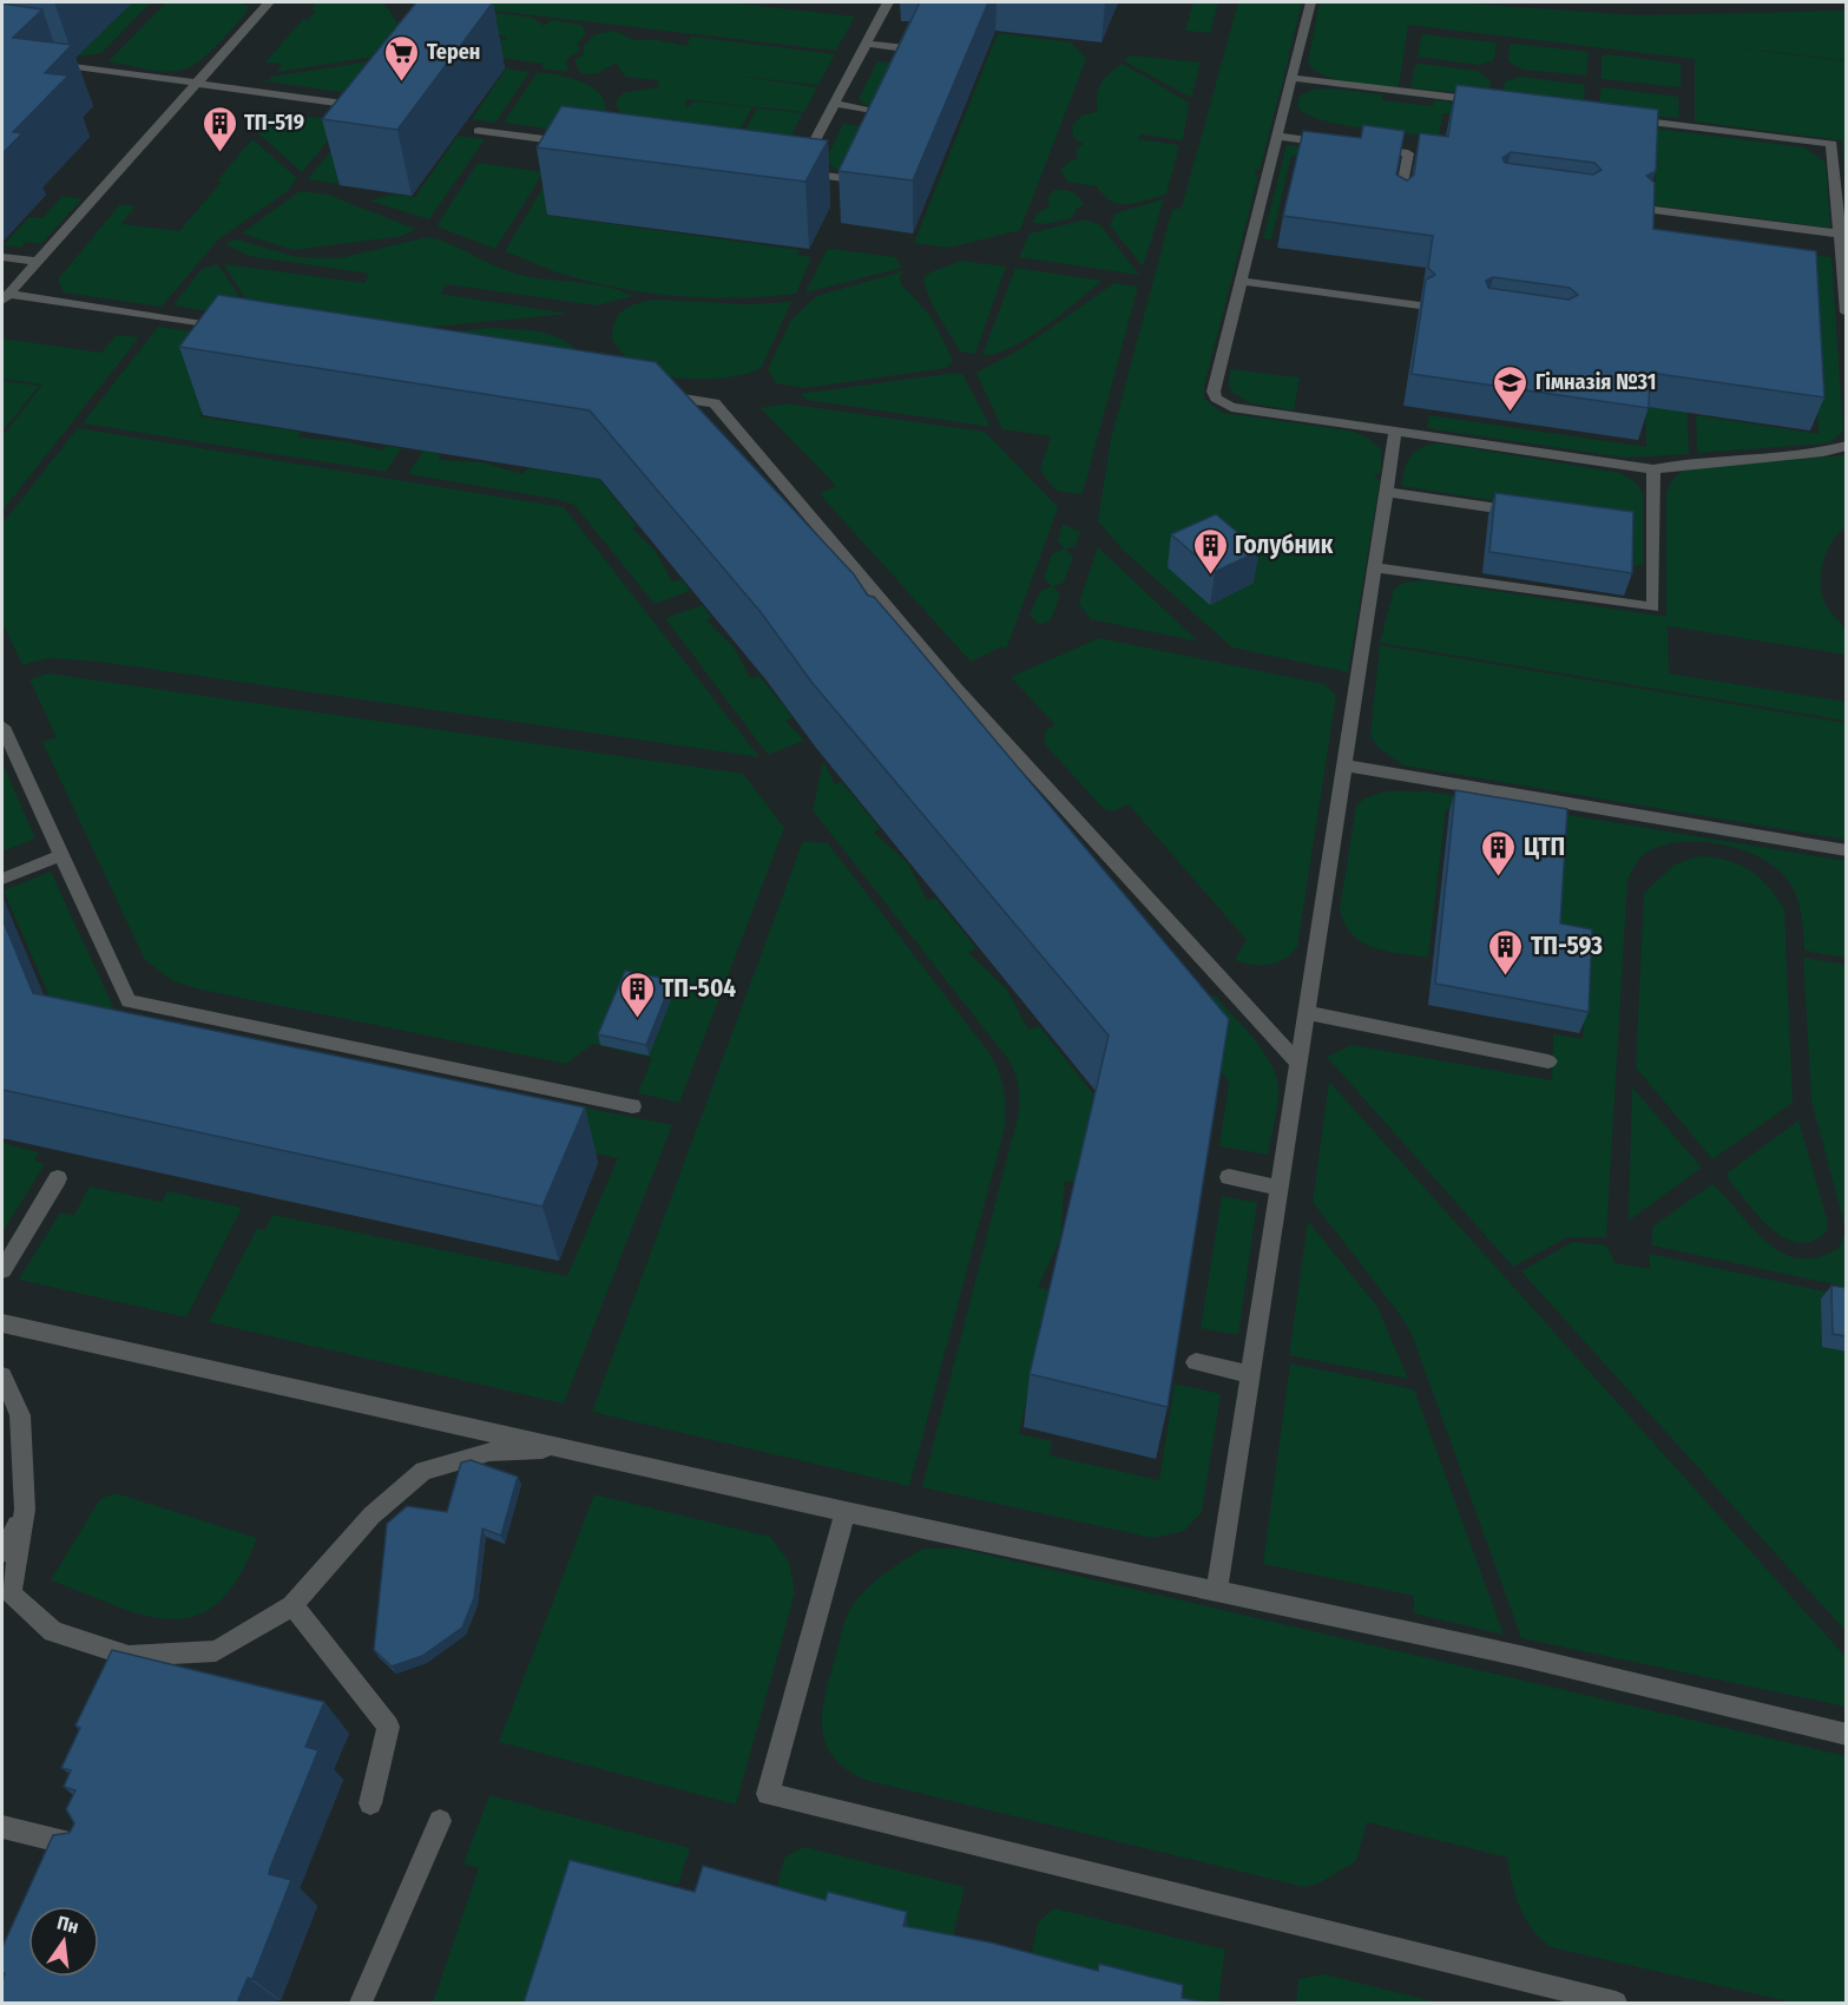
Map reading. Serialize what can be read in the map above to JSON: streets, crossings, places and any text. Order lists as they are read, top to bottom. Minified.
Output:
{"places":{"supermarket":["Терен"],"building":["ТП-519","Голубник","ЦТП","ТП-593","ТП-504"],"school or university":["Гімназія №31"]},"north":"top"}
